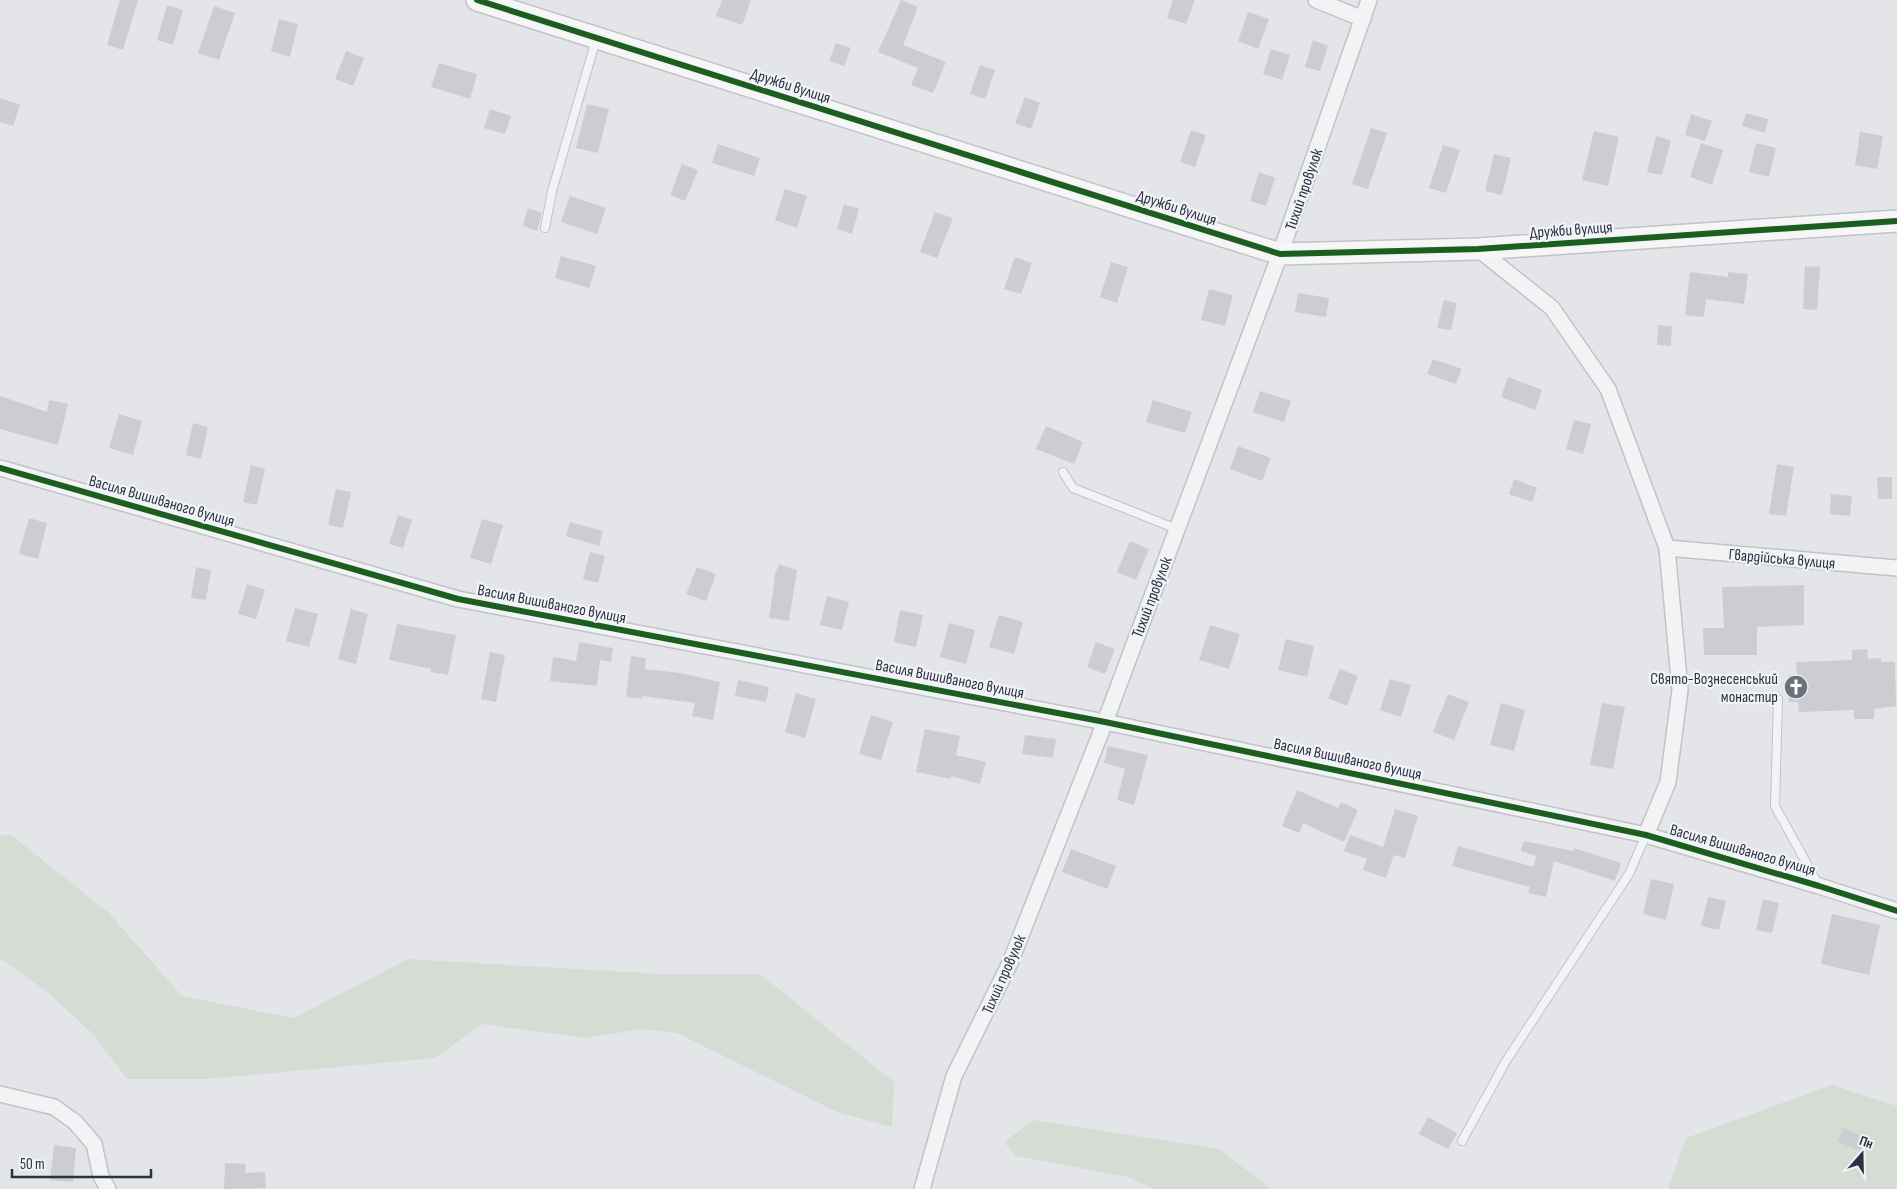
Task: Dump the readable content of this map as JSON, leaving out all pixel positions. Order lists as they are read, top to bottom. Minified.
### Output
{"streets":{"street":["Дружби вулиця","Тихий провулок","Василя Вишиваного вулиця","Гвардійська вулиця"]},"crossings":[["Дружби вулиця","Тихий провулок"],["Тихий провулок","Василя Вишиваного вулиця"]],"places":{"church":["Cвято-Вознесенський монастир"]},"scale_bar":"50 m","north":"top"}
